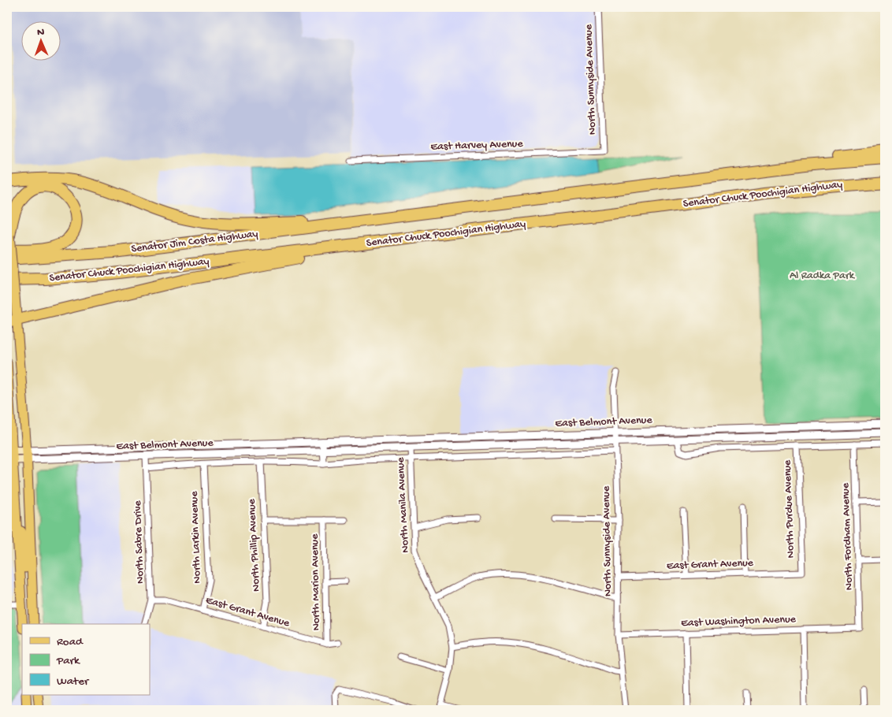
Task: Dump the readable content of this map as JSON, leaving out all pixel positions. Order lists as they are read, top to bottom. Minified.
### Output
{"streets":{"highway":["Senator Chuck Poochigian Highway","Senator Jim Costa Highway"],"main road":["East Belmont Avenue"],"street":["North Sunnyside Avenue","East Harvey Avenue","North Manila Avenue","North Purdue Avenue","North Fordham Avenue","North Larkin Avenue","North Sabre Drive","North Phillip Avenue","East Grant Avenue","North Marion Avenue","East Washington Avenue"]},"crossings":[["North Sunnyside Avenue","East Harvey Avenue"],["North Sunnyside Avenue","East Belmont Avenue"],["North Sunnyside Avenue","East Grant Avenue"],["North Sunnyside Avenue","East Washington Avenue"],["East Belmont Avenue","North Manila Avenue"],["East Belmont Avenue","North Sabre Drive"],["North Purdue Avenue","East Grant Avenue"],["North Fordham Avenue","East Washington Avenue"],["North Larkin Avenue","East Grant Avenue"],["North Sabre Drive","East Grant Avenue"],["North Phillip Avenue","East Grant Avenue"],["East Grant Avenue","North Marion Avenue"]],"parks":["Al Radka Park"],"legend":["Road","Park","Water"],"north":"top"}
